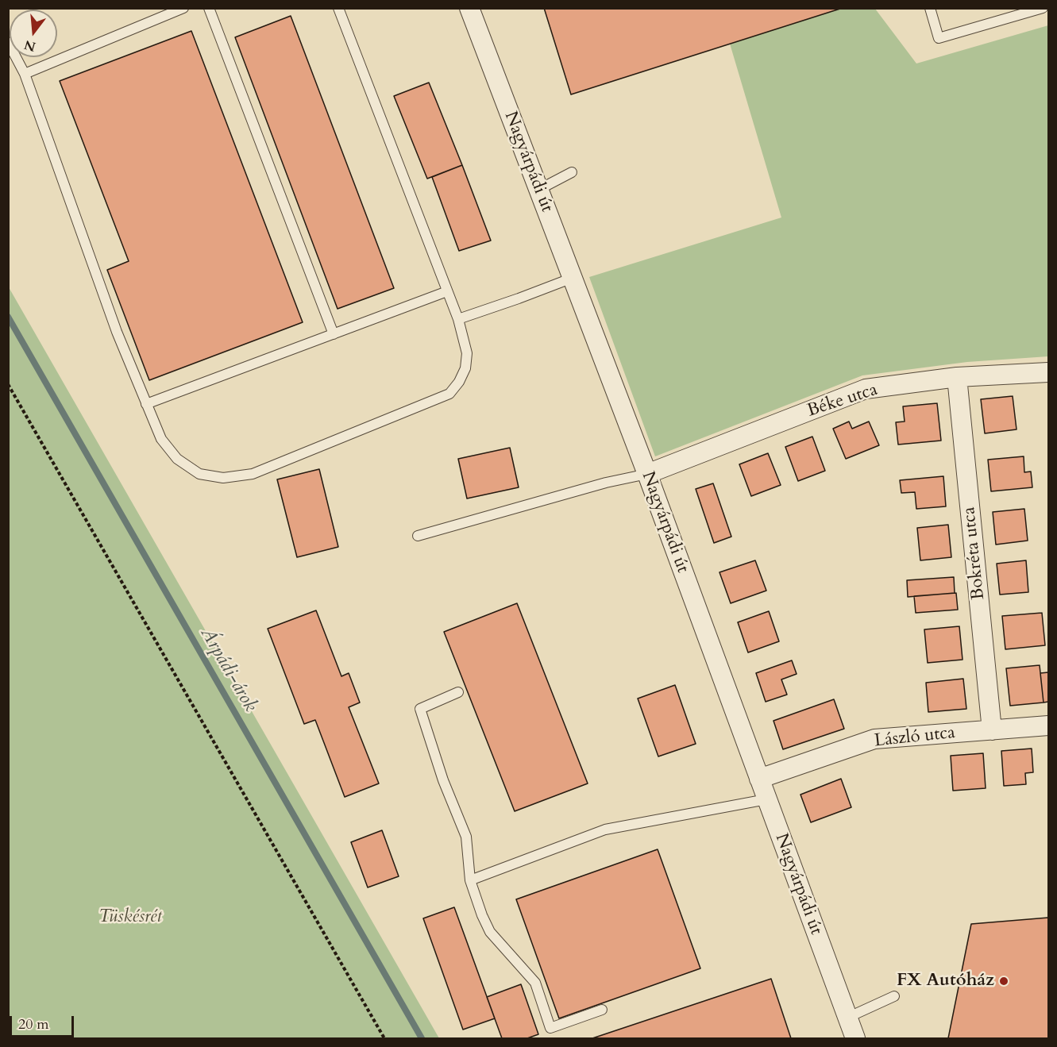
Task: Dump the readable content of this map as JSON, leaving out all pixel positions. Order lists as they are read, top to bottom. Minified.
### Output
{"streets":{"street":["Nagyárpádi út","Béke utca","Bokréta utca","László utca"]},"crossings":[["Nagyárpádi út","Béke utca"],["Nagyárpádi út","László utca"],["Béke utca","Bokréta utca"],["Bokréta utca","László utca"]],"water":["Árpádi-árok"],"parks":["Tüskésrét"],"places":["FX Autóház"],"scale_bar":"20 m","north":"bottom"}
